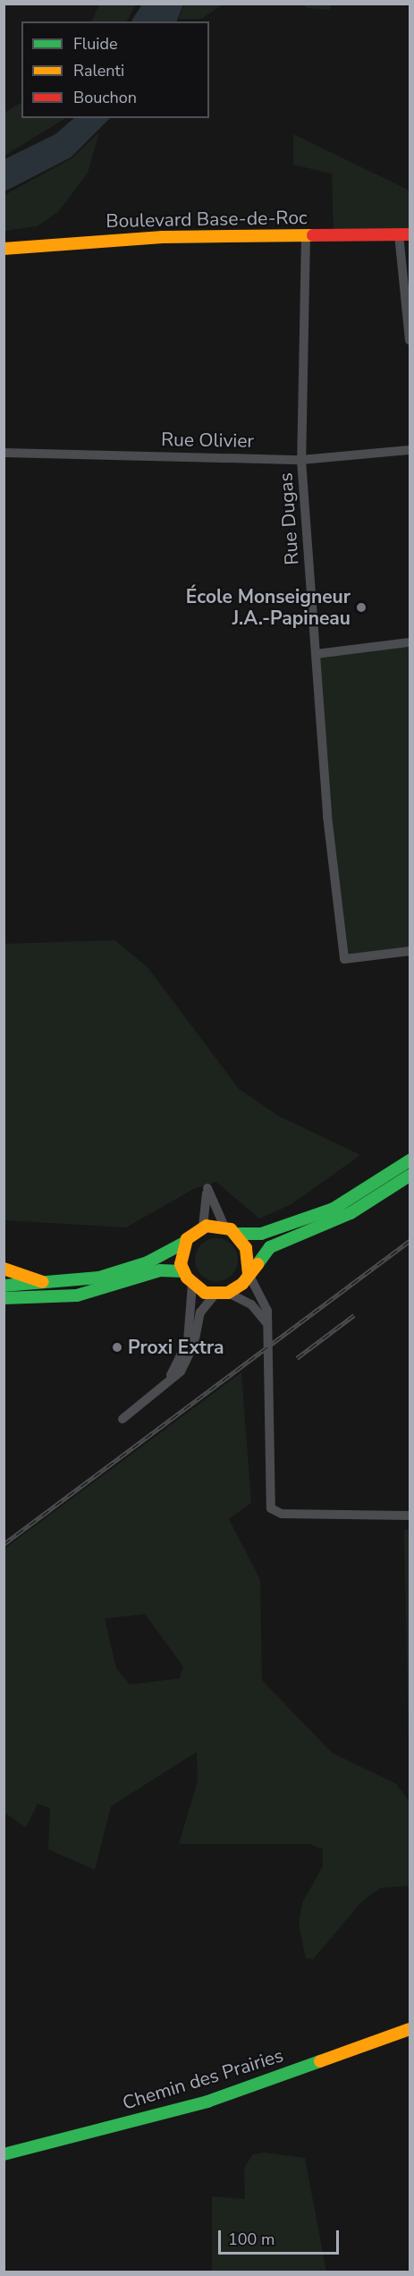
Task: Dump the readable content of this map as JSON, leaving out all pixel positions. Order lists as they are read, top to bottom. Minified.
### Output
{"streets":{"main road":["Boulevard Base-de-Roc","Chemin des Prairies"],"street":["Rue Olivier","Rue Dugas"]},"crossings":[["Boulevard Base-de-Roc","Rue Dugas"],["Rue Olivier","Rue Dugas"]],"places":["École Monseigneur J.A.-Papineau","Proxi Extra"],"legend":["Fluide","Ralenti","Bouchon"],"scale_bar":"100 m"}
